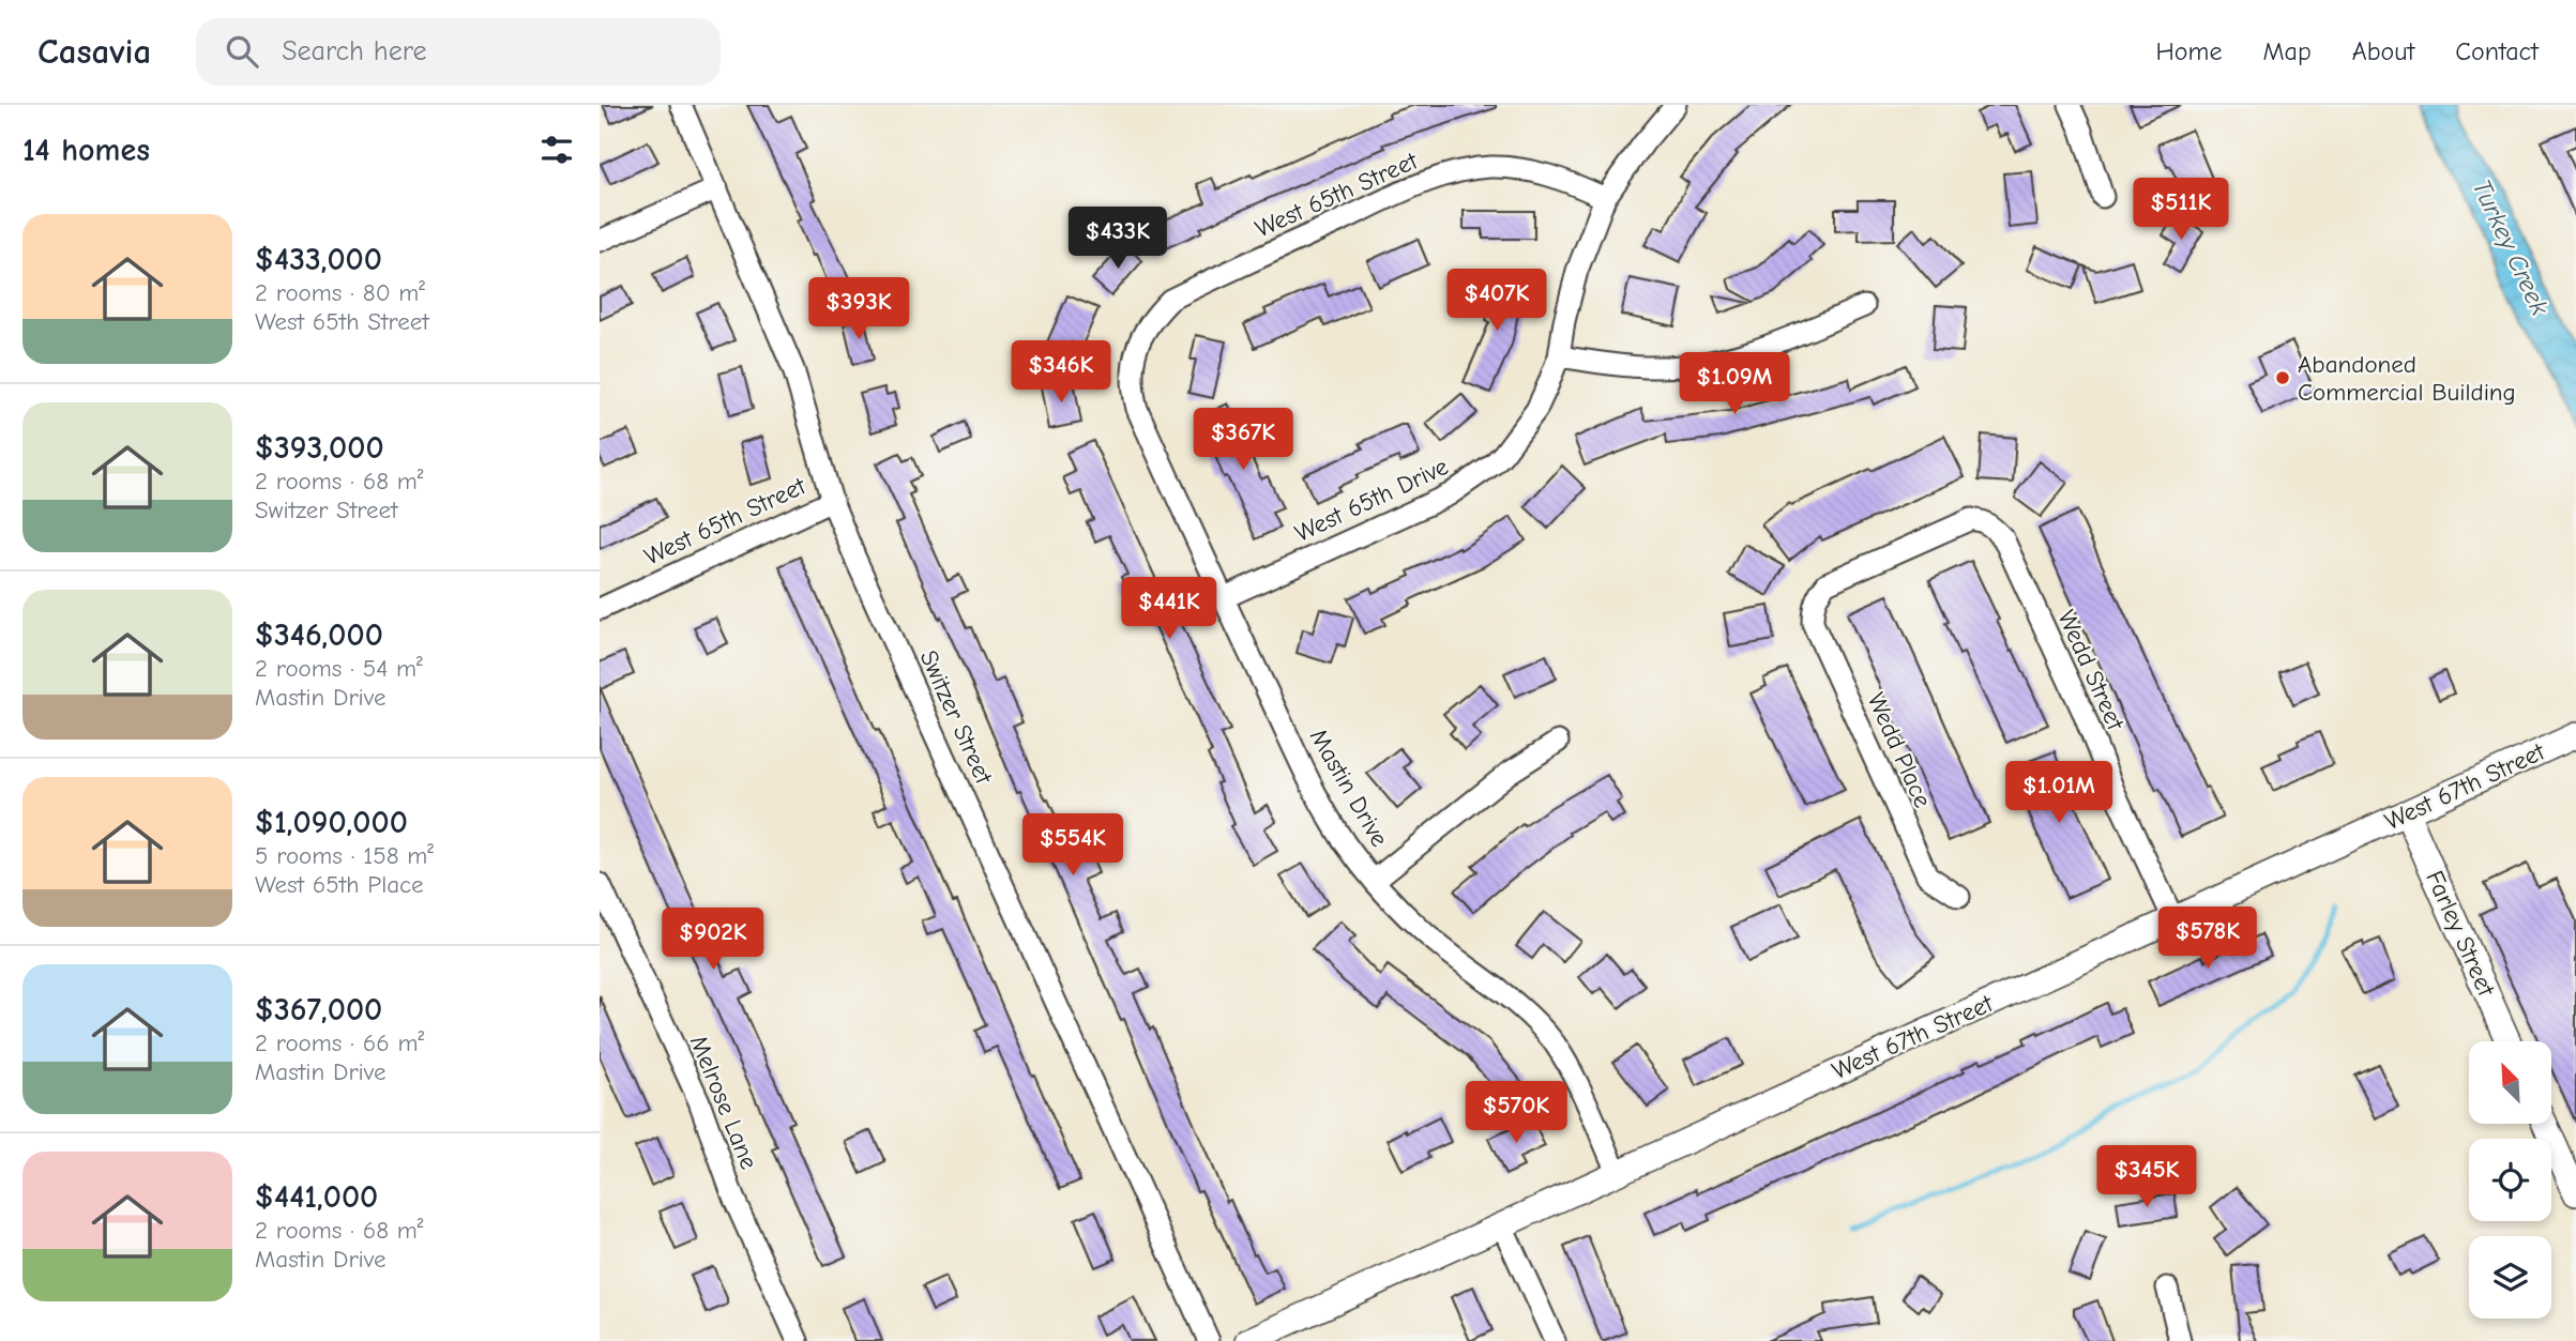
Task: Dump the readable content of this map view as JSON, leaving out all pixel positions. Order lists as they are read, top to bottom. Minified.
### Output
{"streets":{"street":["West 65th Street","West 65th Drive","Wedd Street","Switzer Street","Wedd Place","West 67th Street","Mastin Drive","Farley Street","Melrose Lane"]},"crossings":[["West 65th Street","West 65th Drive"],["West 65th Street","Switzer Street"],["West 65th Street","Mastin Drive"],["West 65th Drive","Mastin Drive"],["Wedd Street","Wedd Place"],["Wedd Street","West 67th Street"],["West 67th Street","Mastin Drive"],["West 67th Street","Farley Street"]],"water":["Turkey Creek"],"places":["Abandoned Commercial Building"],"north":"top left","page":{"header":"Casavia","search":"Search here","nav":["Home","Map","About","Contact"],"heading":"14 homes","price":["$511K","$433K","$407K","$393K","$346K","$1.09M","$367K","$441K","$1.01M","$554K","$578K","$902K","$570K","$345K"],"list":[{"name":"$433,000","note":"2 rooms · 80 m² · West 65th Street"},{"name":"$393,000","note":"2 rooms · 68 m² · Switzer Street"},{"name":"$346,000","note":"2 rooms · 54 m² · Mastin Drive"},{"name":"$1,090,000","note":"5 rooms · 158 m² · West 65th Place"},{"name":"$367,000","note":"2 rooms · 66 m² · Mastin Drive"},{"name":"$441,000","note":"2 rooms · 68 m² · Mastin Drive"}]}}
